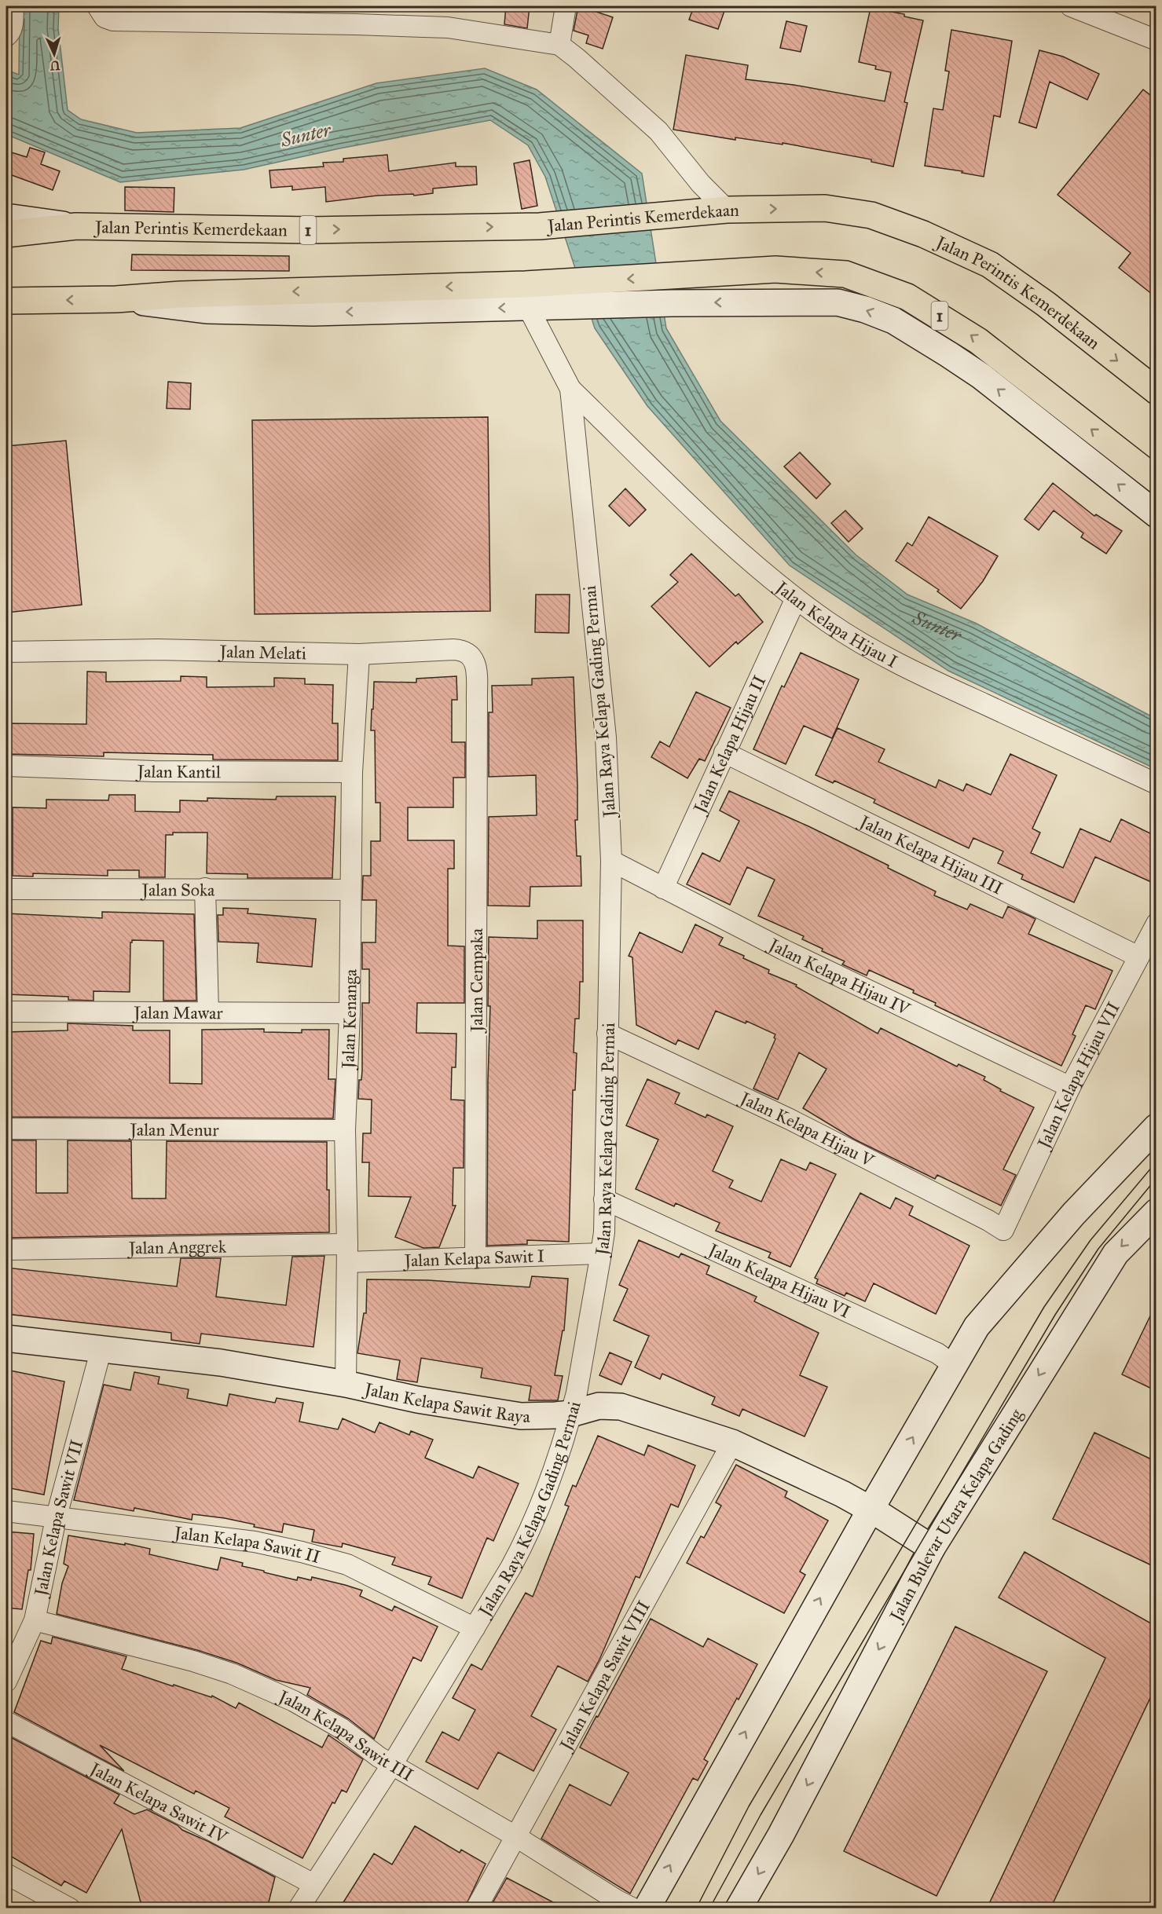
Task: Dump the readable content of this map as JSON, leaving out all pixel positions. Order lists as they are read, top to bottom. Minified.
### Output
{"streets":{"highway":["Jalan Perintis Kemerdekaan","1"],"main road":["Jalan Kelapa Sawit Raya","Jalan Bulevar Utara Kelapa Gading"],"street":["Jalan Kelapa Hijau I","Jalan Melati","Jalan Raya Kelapa Gading Permai","Jalan Kelapa Hijau II","Jalan Kantil","Jalan Kelapa Hijau III","Jalan Soka","Jalan Kelapa Hijau IV","Jalan Cempaka","Jalan Mawar","Jalan Kenanga","Jalan Kelapa Hijau VII","Jalan Menur","Jalan Kelapa Hijau V","Jalan Anggrek","Jalan Kelapa Sawit I","Jalan Kelapa Hijau VI","Jalan Kelapa Sawit VII","Jalan Kelapa Sawit II","Jalan Kelapa Sawit VIII","Jalan Kelapa Sawit III","Jalan Kelapa Sawit IV"]},"crossings":[["Jalan Kelapa Hijau I","Jalan Raya Kelapa Gading Permai"],["Jalan Kelapa Hijau I","Jalan Kelapa Hijau II"],["Jalan Melati","Jalan Cempaka"],["Jalan Melati","Jalan Kenanga"],["Jalan Raya Kelapa Gading Permai","Jalan Kelapa Hijau IV"],["Jalan Raya Kelapa Gading Permai","Jalan Kelapa Hijau V"],["Jalan Raya Kelapa Gading Permai","Jalan Kelapa Sawit I"],["Jalan Raya Kelapa Gading Permai","Jalan Kelapa Hijau VI"],["Jalan Raya Kelapa Gading Permai","Jalan Kelapa Sawit Raya"],["Jalan Raya Kelapa Gading Permai","Jalan Kelapa Sawit II"],["Jalan Raya Kelapa Gading Permai","Jalan Kelapa Sawit III"],["Jalan Raya Kelapa Gading Permai","Jalan Kelapa Sawit IV"],["Jalan Kelapa Hijau II","Jalan Kelapa Hijau III"],["Jalan Kelapa Hijau II","Jalan Kelapa Hijau IV"],["Jalan Kantil","Jalan Kenanga"],["Jalan Kelapa Hijau III","Jalan Kelapa Hijau VII"],["Jalan Soka","Jalan Kenanga"],["Jalan Kelapa Hijau IV","Jalan Kelapa Hijau VII"],["Jalan Cempaka","Jalan Kelapa Sawit I"],["Jalan Mawar","Jalan Kenanga"],["Jalan Kenanga","Jalan Menur"],["Jalan Kenanga","Jalan Anggrek"],["Jalan Kenanga","Jalan Kelapa Sawit I"],["Jalan Kenanga","Jalan Kelapa Sawit Raya"],["Jalan Kelapa Hijau VII","Jalan Kelapa Hijau V"],["Jalan Anggrek","Jalan Kelapa Sawit I"],["Jalan Kelapa Sawit Raya","Jalan Bulevar Utara Kelapa Gading"],["Jalan Kelapa Sawit Raya","Jalan Kelapa Sawit VII"],["Jalan Kelapa Sawit Raya","Jalan Kelapa Sawit VIII"],["Jalan Kelapa Sawit VII","Jalan Kelapa Sawit II"],["Jalan Kelapa Sawit VII","Jalan Kelapa Sawit III"],["Jalan Kelapa Sawit VIII","Jalan Kelapa Sawit III"]],"water":["Sunter"],"north":"bottom"}
